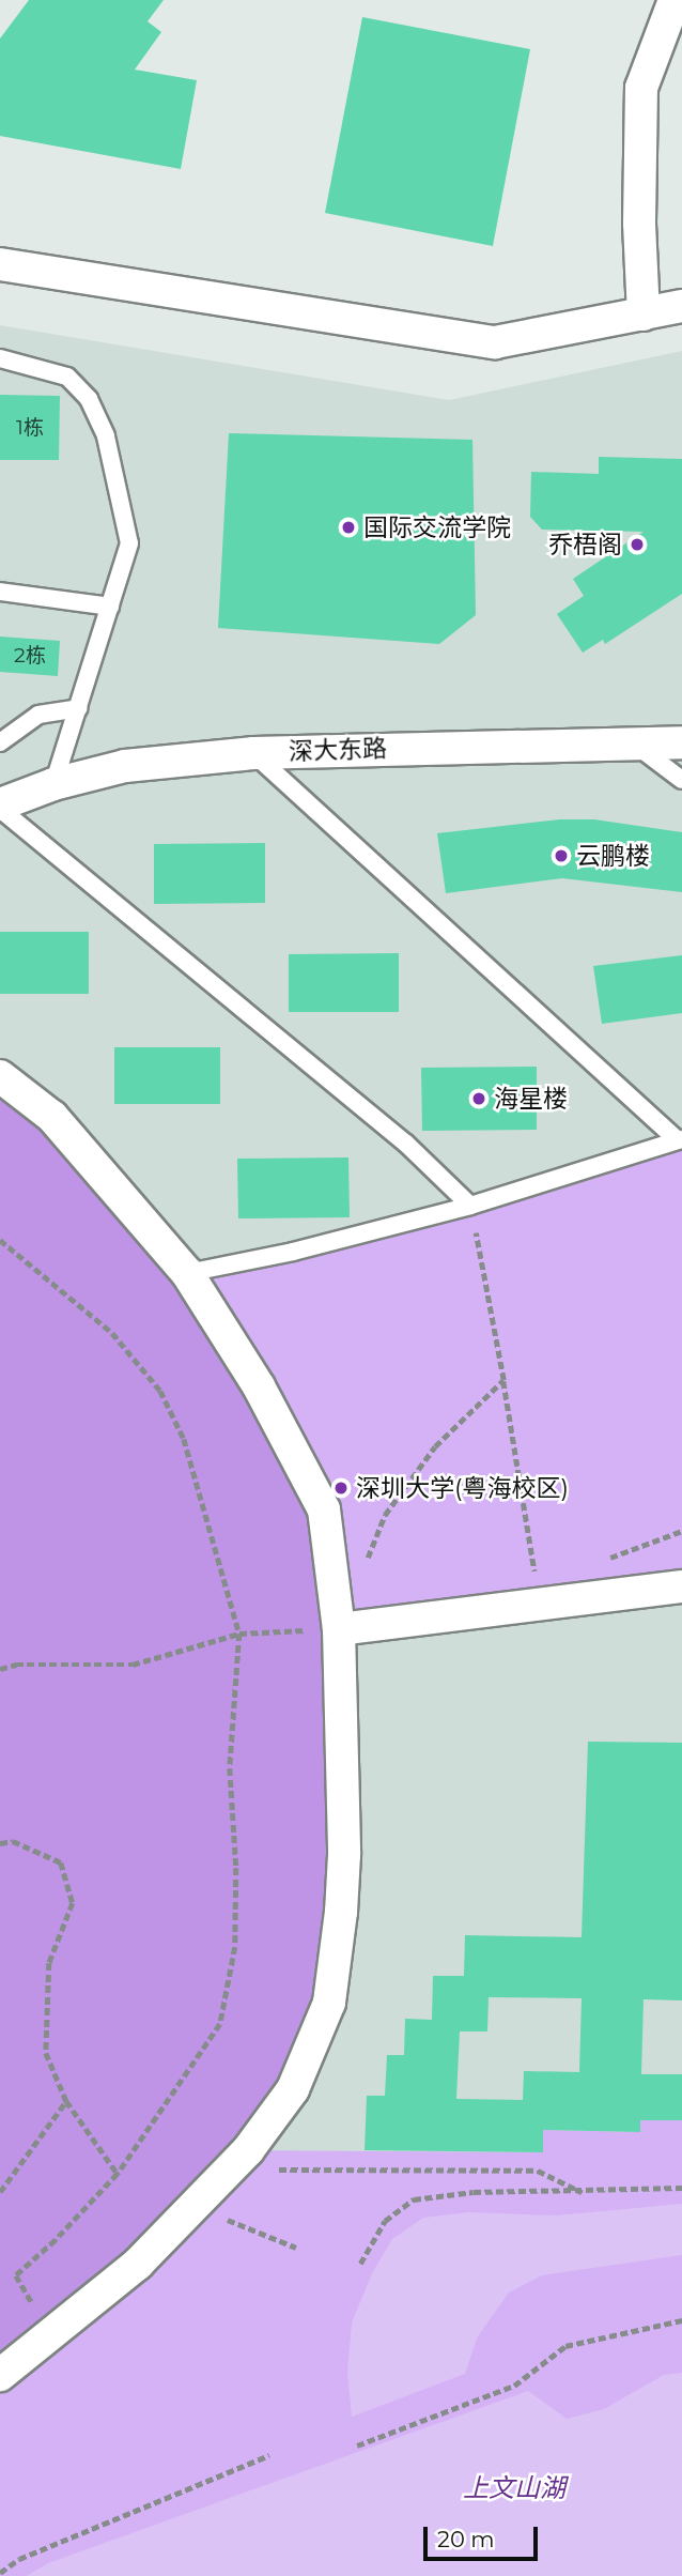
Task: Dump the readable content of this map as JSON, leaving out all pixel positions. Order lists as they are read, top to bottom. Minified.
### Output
{"streets":{"street":["深大东路"]},"water":["上文山湖"],"places":["国际交流学院","乔梧阁","云鹏楼","海星楼","深圳大学(粤海校区)"],"house_numbers":["1栋","2栋"],"scale_bar":"20 m"}
